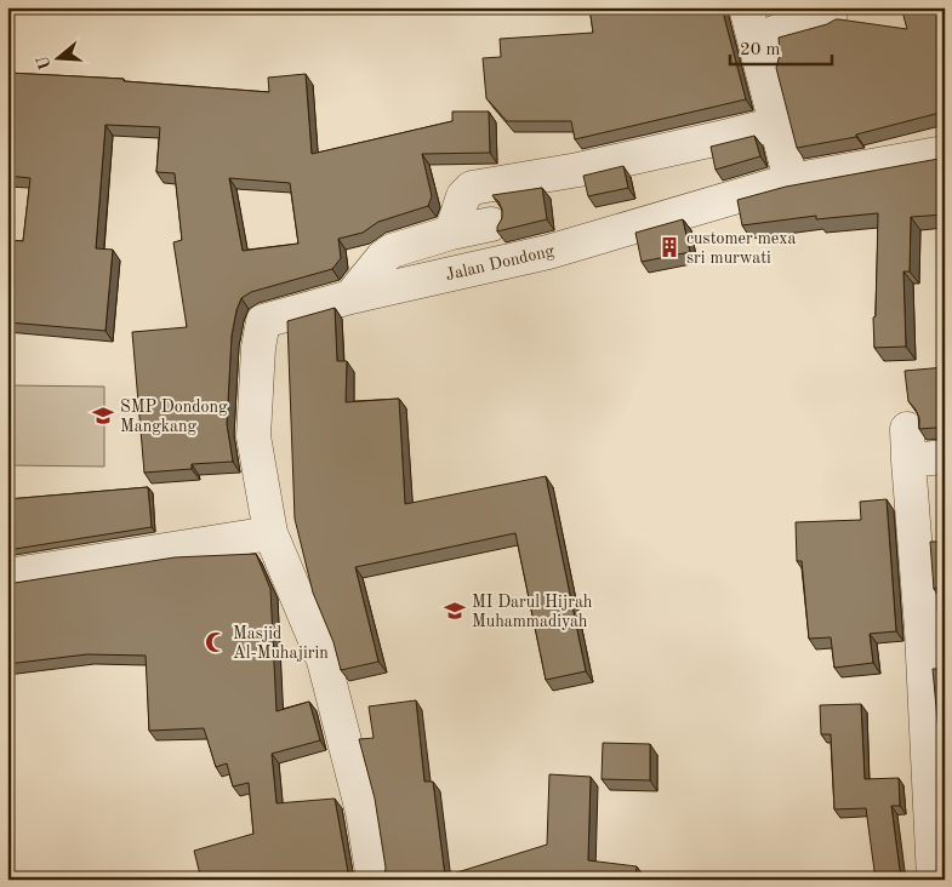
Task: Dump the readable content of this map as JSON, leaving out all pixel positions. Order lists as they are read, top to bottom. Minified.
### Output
{"streets":{"street":["Jalan Dondong"]},"places":{"building":["customer mexa sri murwati"],"school or university":["SMP Dondong Mangkang","MI Darul Hijrah Muhammadiyah"],"mosque":["Masjid Al-Muhajirin"]},"scale_bar":"20 m","north":"left"}
